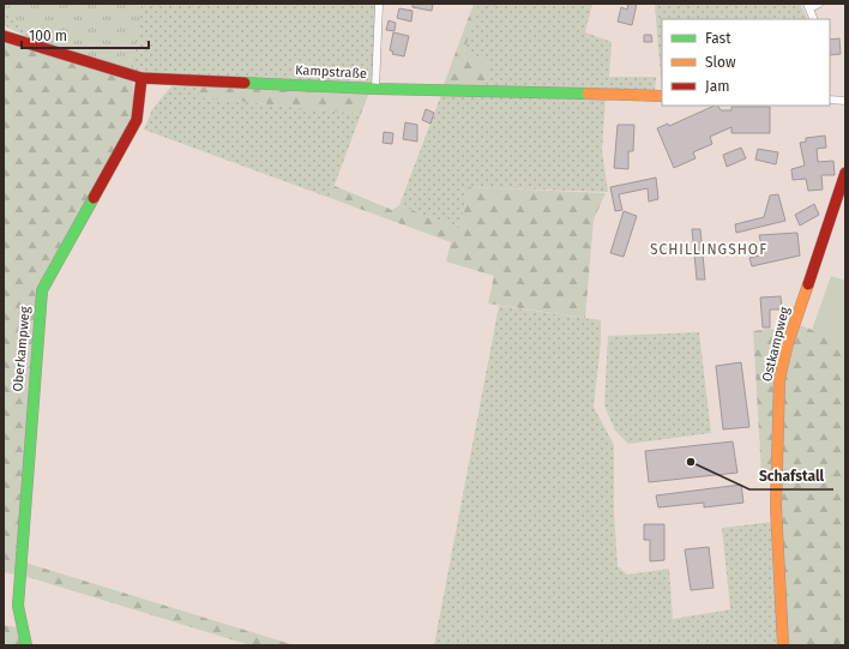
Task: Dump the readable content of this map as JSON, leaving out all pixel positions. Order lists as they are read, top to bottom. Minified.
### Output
{"streets":{"street":["Kampstraße","Ostkampweg","Oberkampweg"]},"crossings":[["Kampstraße","Oberkampweg"]],"districts":["SCHILLINGSHOF"],"places":["Schafstall"],"legend":["Fast","Slow","Jam"],"scale_bar":"100 m"}
